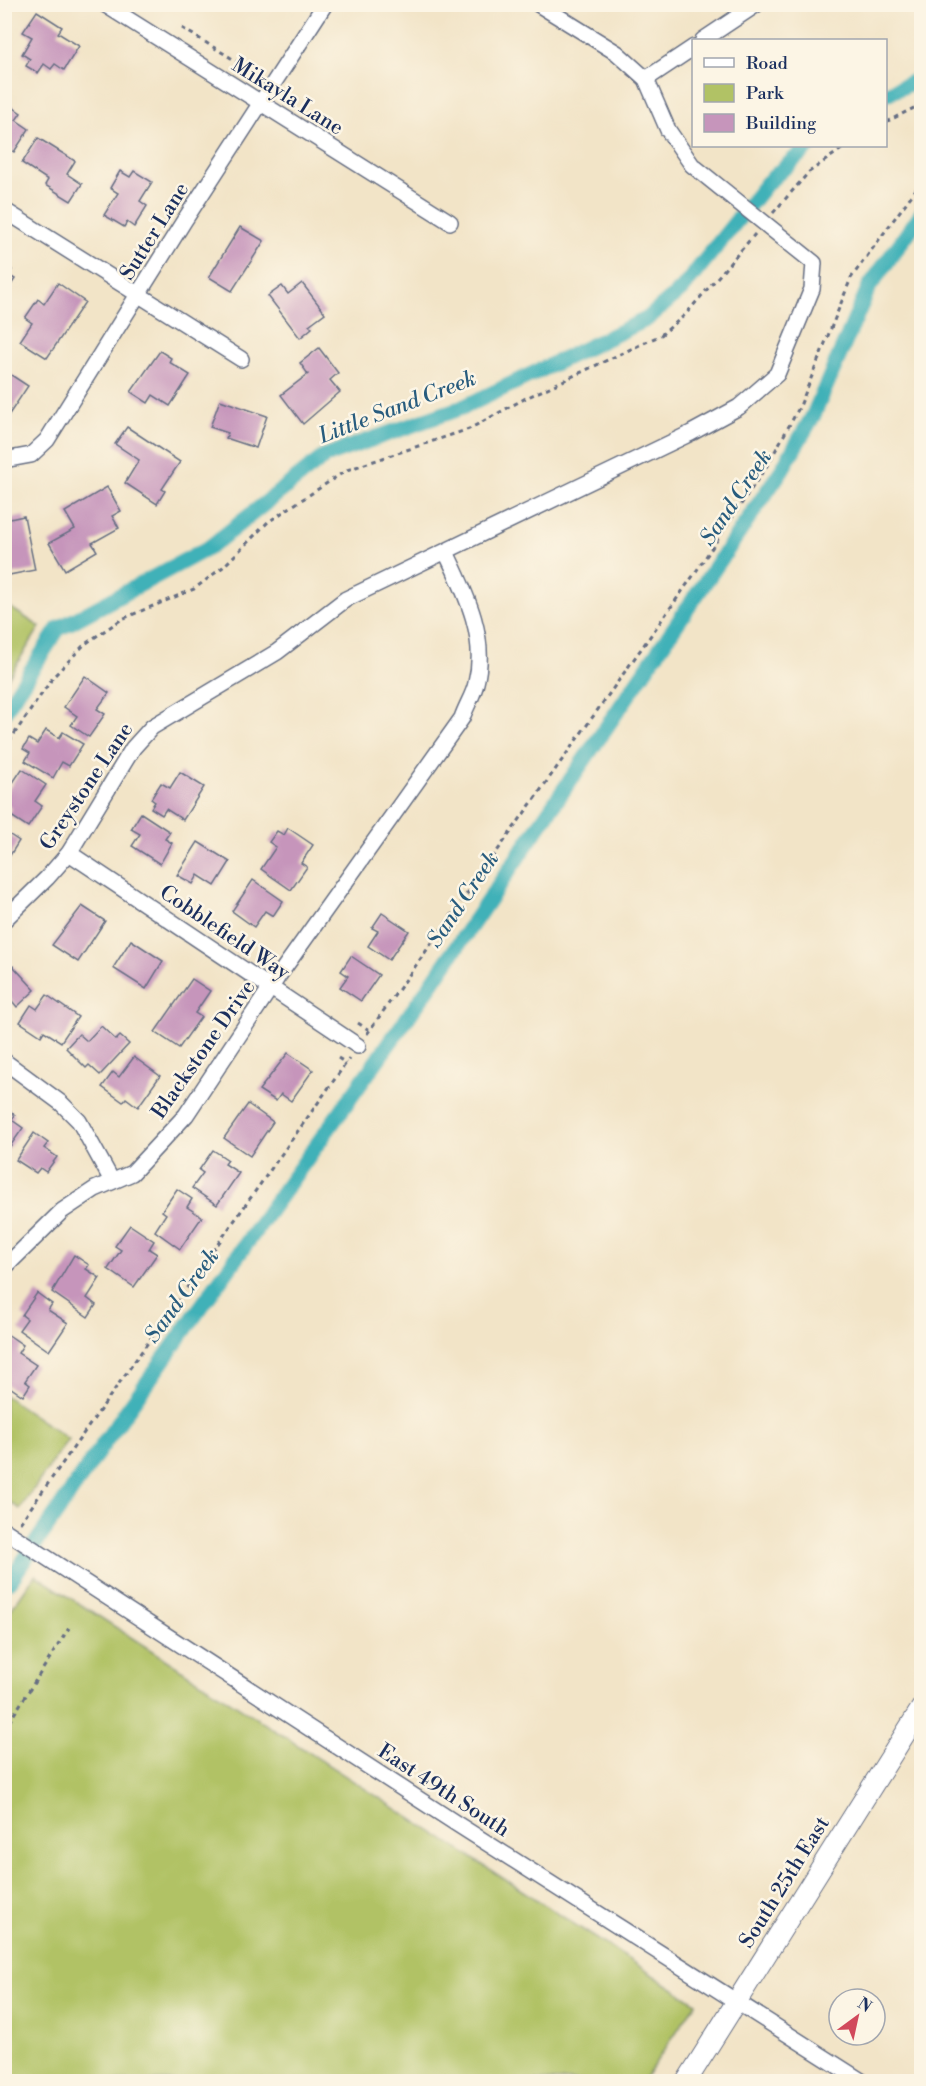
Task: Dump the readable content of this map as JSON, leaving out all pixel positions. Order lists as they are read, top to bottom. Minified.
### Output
{"streets":{"main road":["South 25th East"],"street":["Mikayla Lane","Sutter Lane","Greystone Lane","Cobblefield Way","Blackstone Drive","East 49th South"]},"crossings":[["Mikayla Lane","Sutter Lane"],["Greystone Lane","Cobblefield Way"],["Greystone Lane","Blackstone Drive"],["Cobblefield Way","Blackstone Drive"],["East 49th South","South 25th East"]],"water":["Little Sand Creek","Sand Creek"],"legend":["Road","Park","Building"],"north":"top right"}
